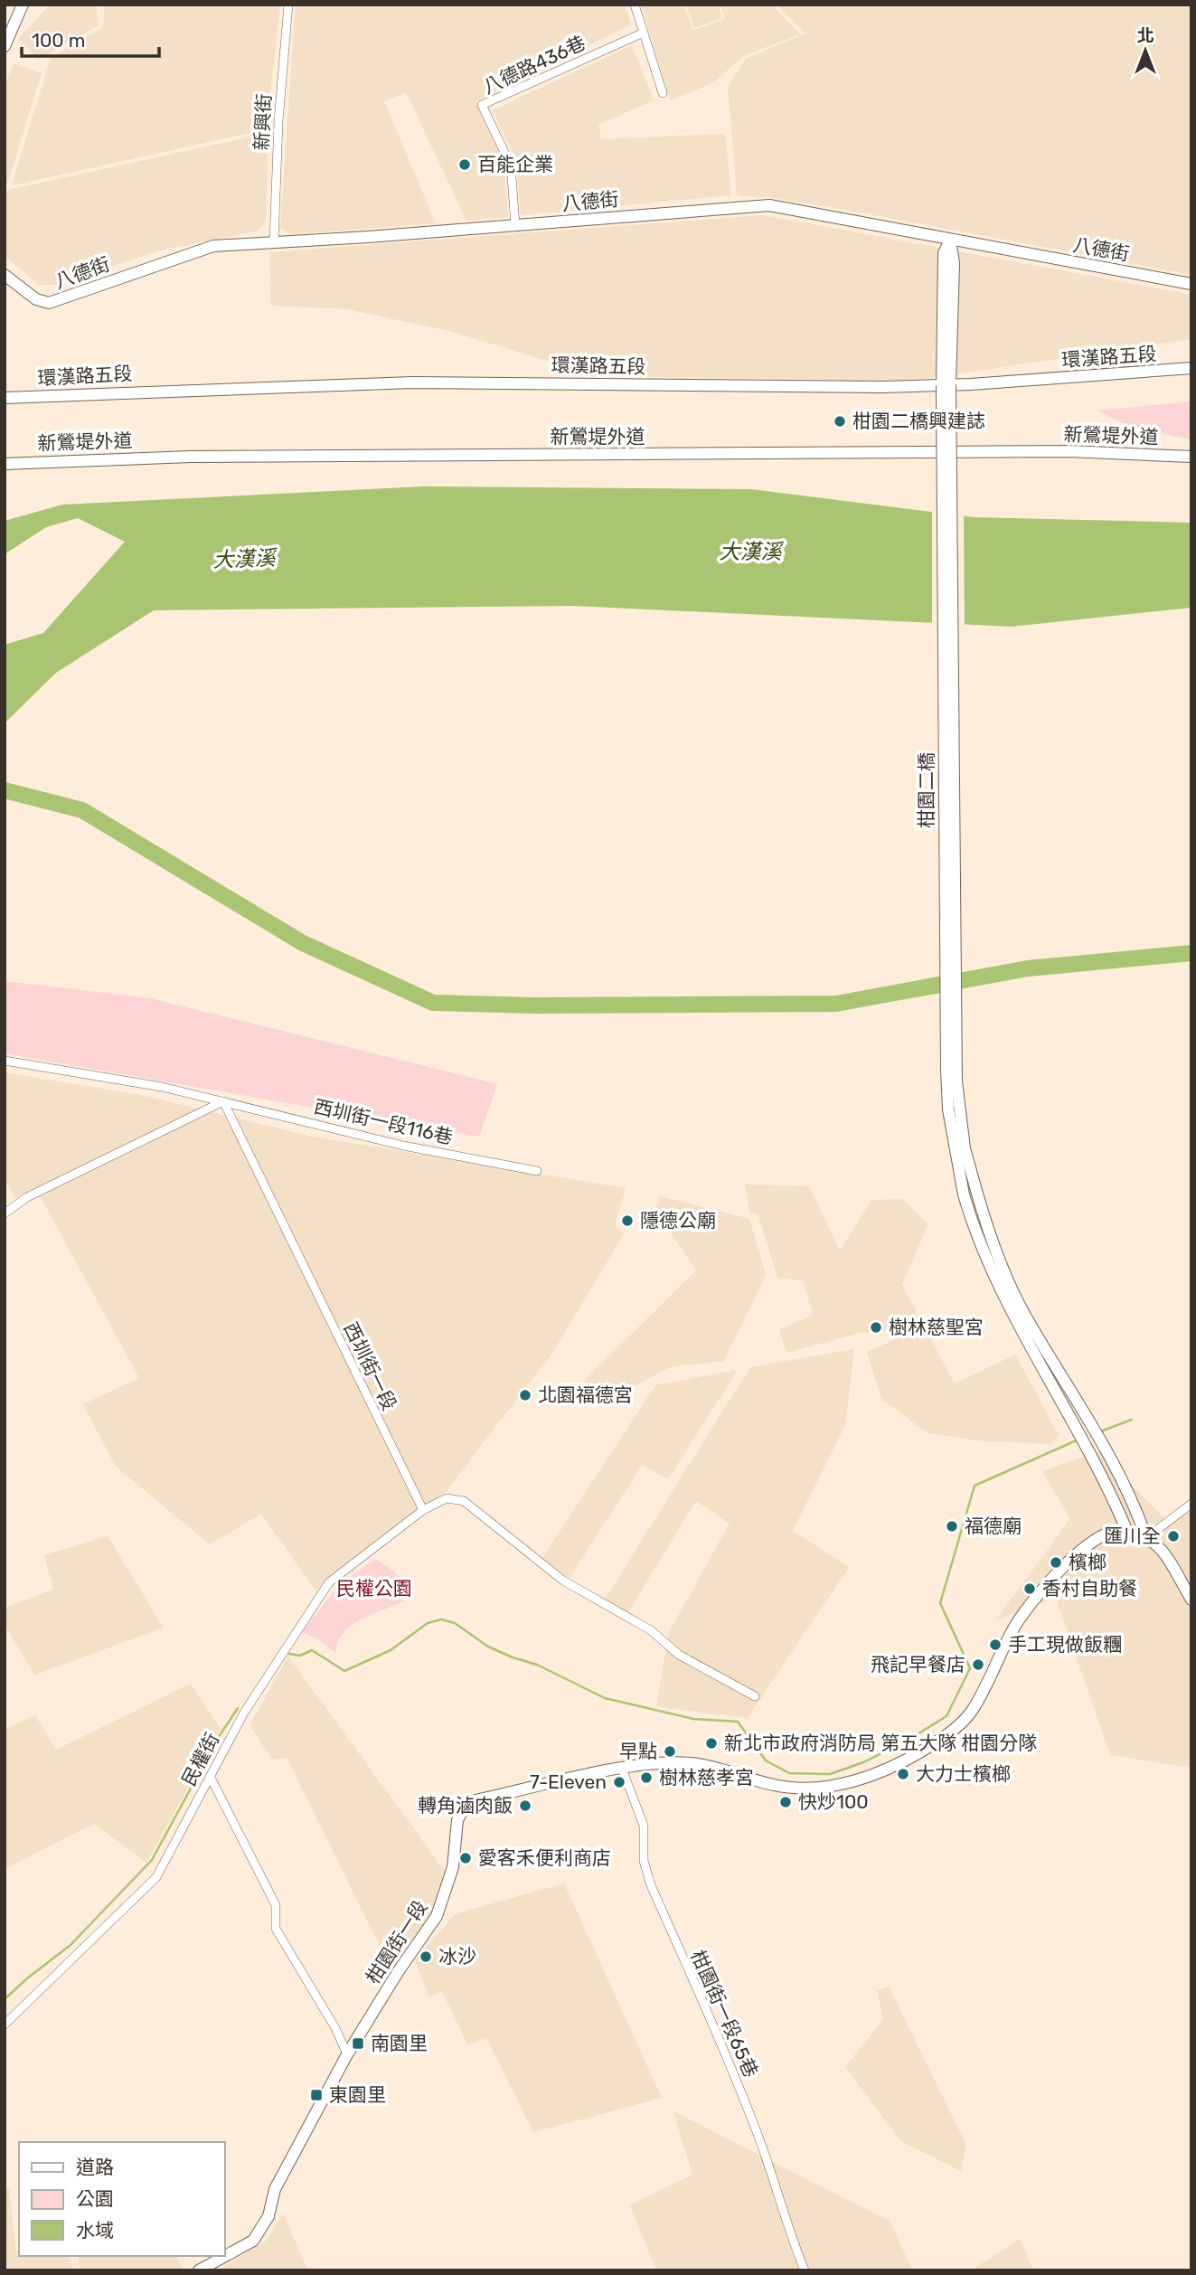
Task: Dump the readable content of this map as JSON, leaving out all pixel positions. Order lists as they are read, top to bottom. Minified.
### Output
{"streets":{"street":["八德路436巷","新興街","八德街","環漢路五段","新鶯堤外道","柑園二橋","西圳街一段116巷","西圳街一段","民權街","柑園街一段","柑園街一段65巷"]},"crossings":[["八德路436巷","八德街"],["新興街","八德街"],["環漢路五段","柑園二橋"],["柑園二橋","柑園街一段"],["西圳街一段116巷","西圳街一段"],["西圳街一段","民權街"],["柑園街一段","柑園街一段65巷"]],"water":["大漢溪"],"parks":["民權公園"],"places":{"other":["百能企業","柑園二橋興建誌","隱德公廟","樹林慈聖宮","北園福德宮","福德廟","匯川全","檳榔","香村自助餐","手工現做飯糰","飛記早餐店","新北市政府消防局 第五大隊 柑園分隊","早點","大力士檳榔","樹林慈孝宮","7-Eleven","快炒100","轉角滷肉飯","愛客禾便利商店","冰沙"],"transit":["南園里","東園里"]},"legend":["道路","公園","水域"],"scale_bar":"100 m","north":"top"}
